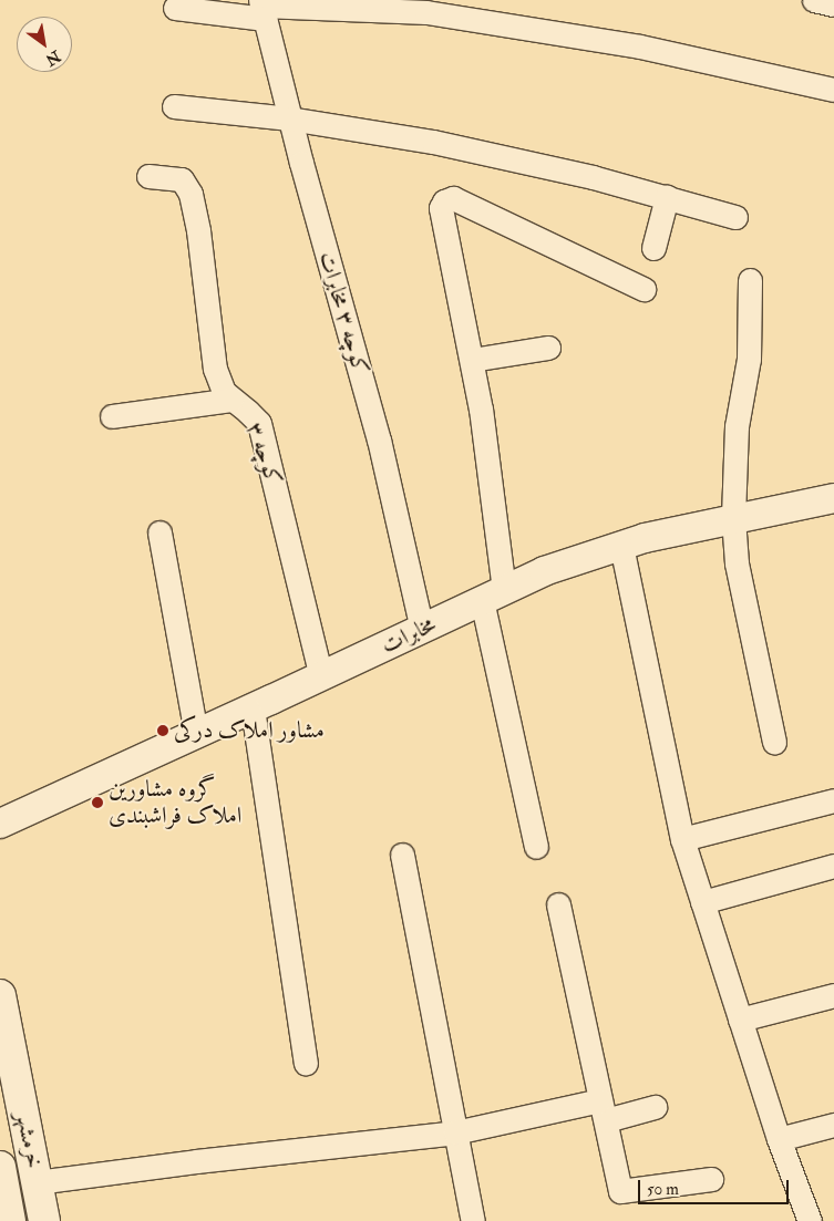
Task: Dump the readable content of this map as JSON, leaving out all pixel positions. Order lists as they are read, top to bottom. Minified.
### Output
{"streets":{"main road":["خرمشهر"],"street":["کوچه ۳ مخابرات","کوچه ۳","مخابرات"]},"crossings":[["کوچه ۳ مخابرات","مخابرات"],["کوچه ۳","مخابرات"]],"places":["مشاور املاک درکی","گروه مشاورین املاک فراشبندی"],"scale_bar":"50 m","north":"bottom right"}
